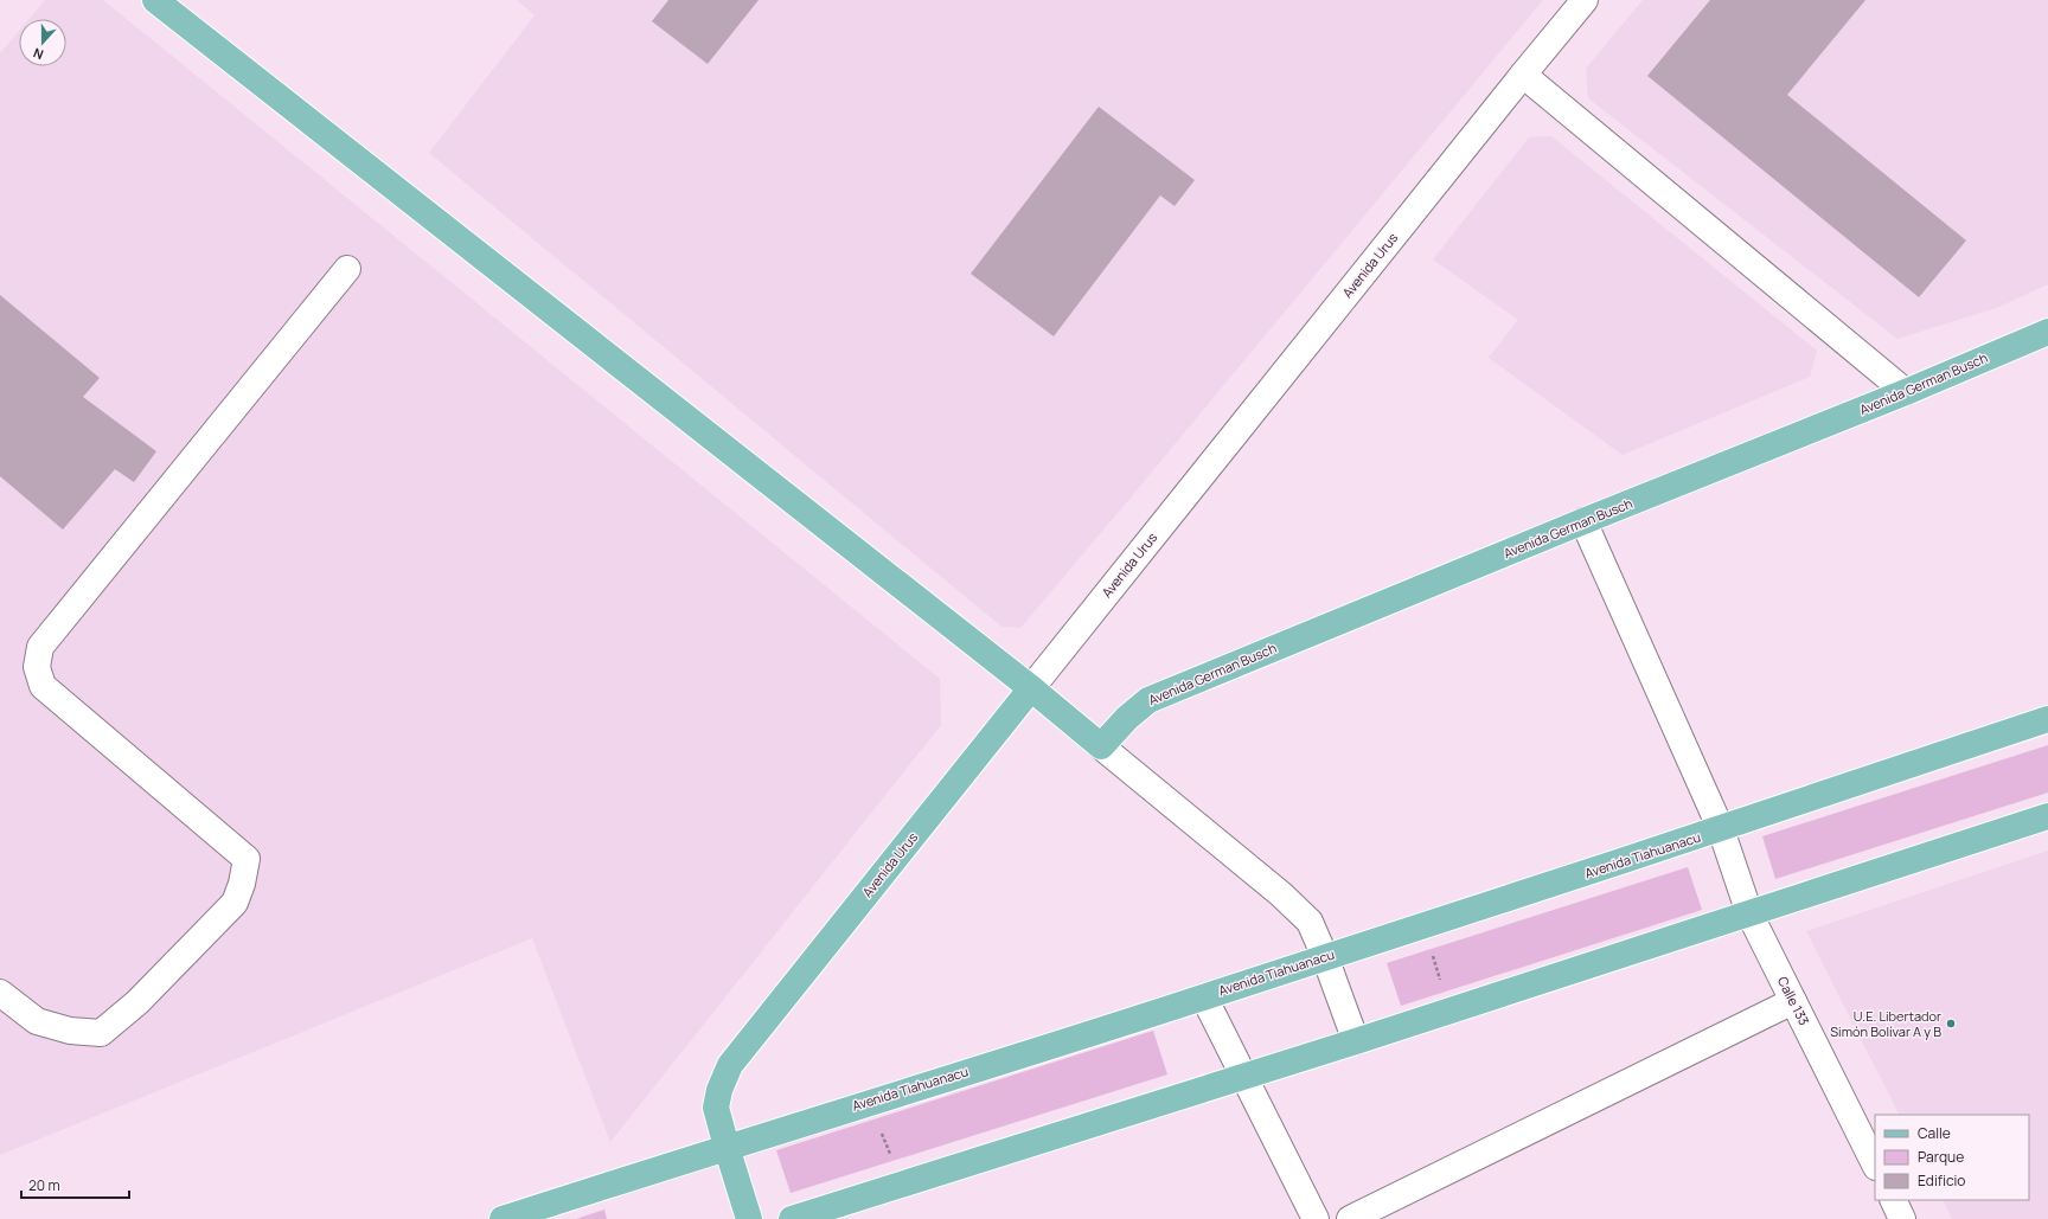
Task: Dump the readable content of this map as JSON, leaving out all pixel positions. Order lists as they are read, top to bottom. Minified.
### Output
{"streets":{"main road":["Avenida Urus","Avenida German Busch","Avenida Tiahuanacu"],"street":["Calle 133"]},"crossings":[["Avenida Urus","Avenida Tiahuanacu"],["Avenida German Busch","Calle 133"],["Avenida Tiahuanacu","Calle 133"]],"places":["U.E. Libertador Simón Bolívar A y B"],"legend":["Calle","Parque","Edificio"],"scale_bar":"20 m","north":"bottom"}
